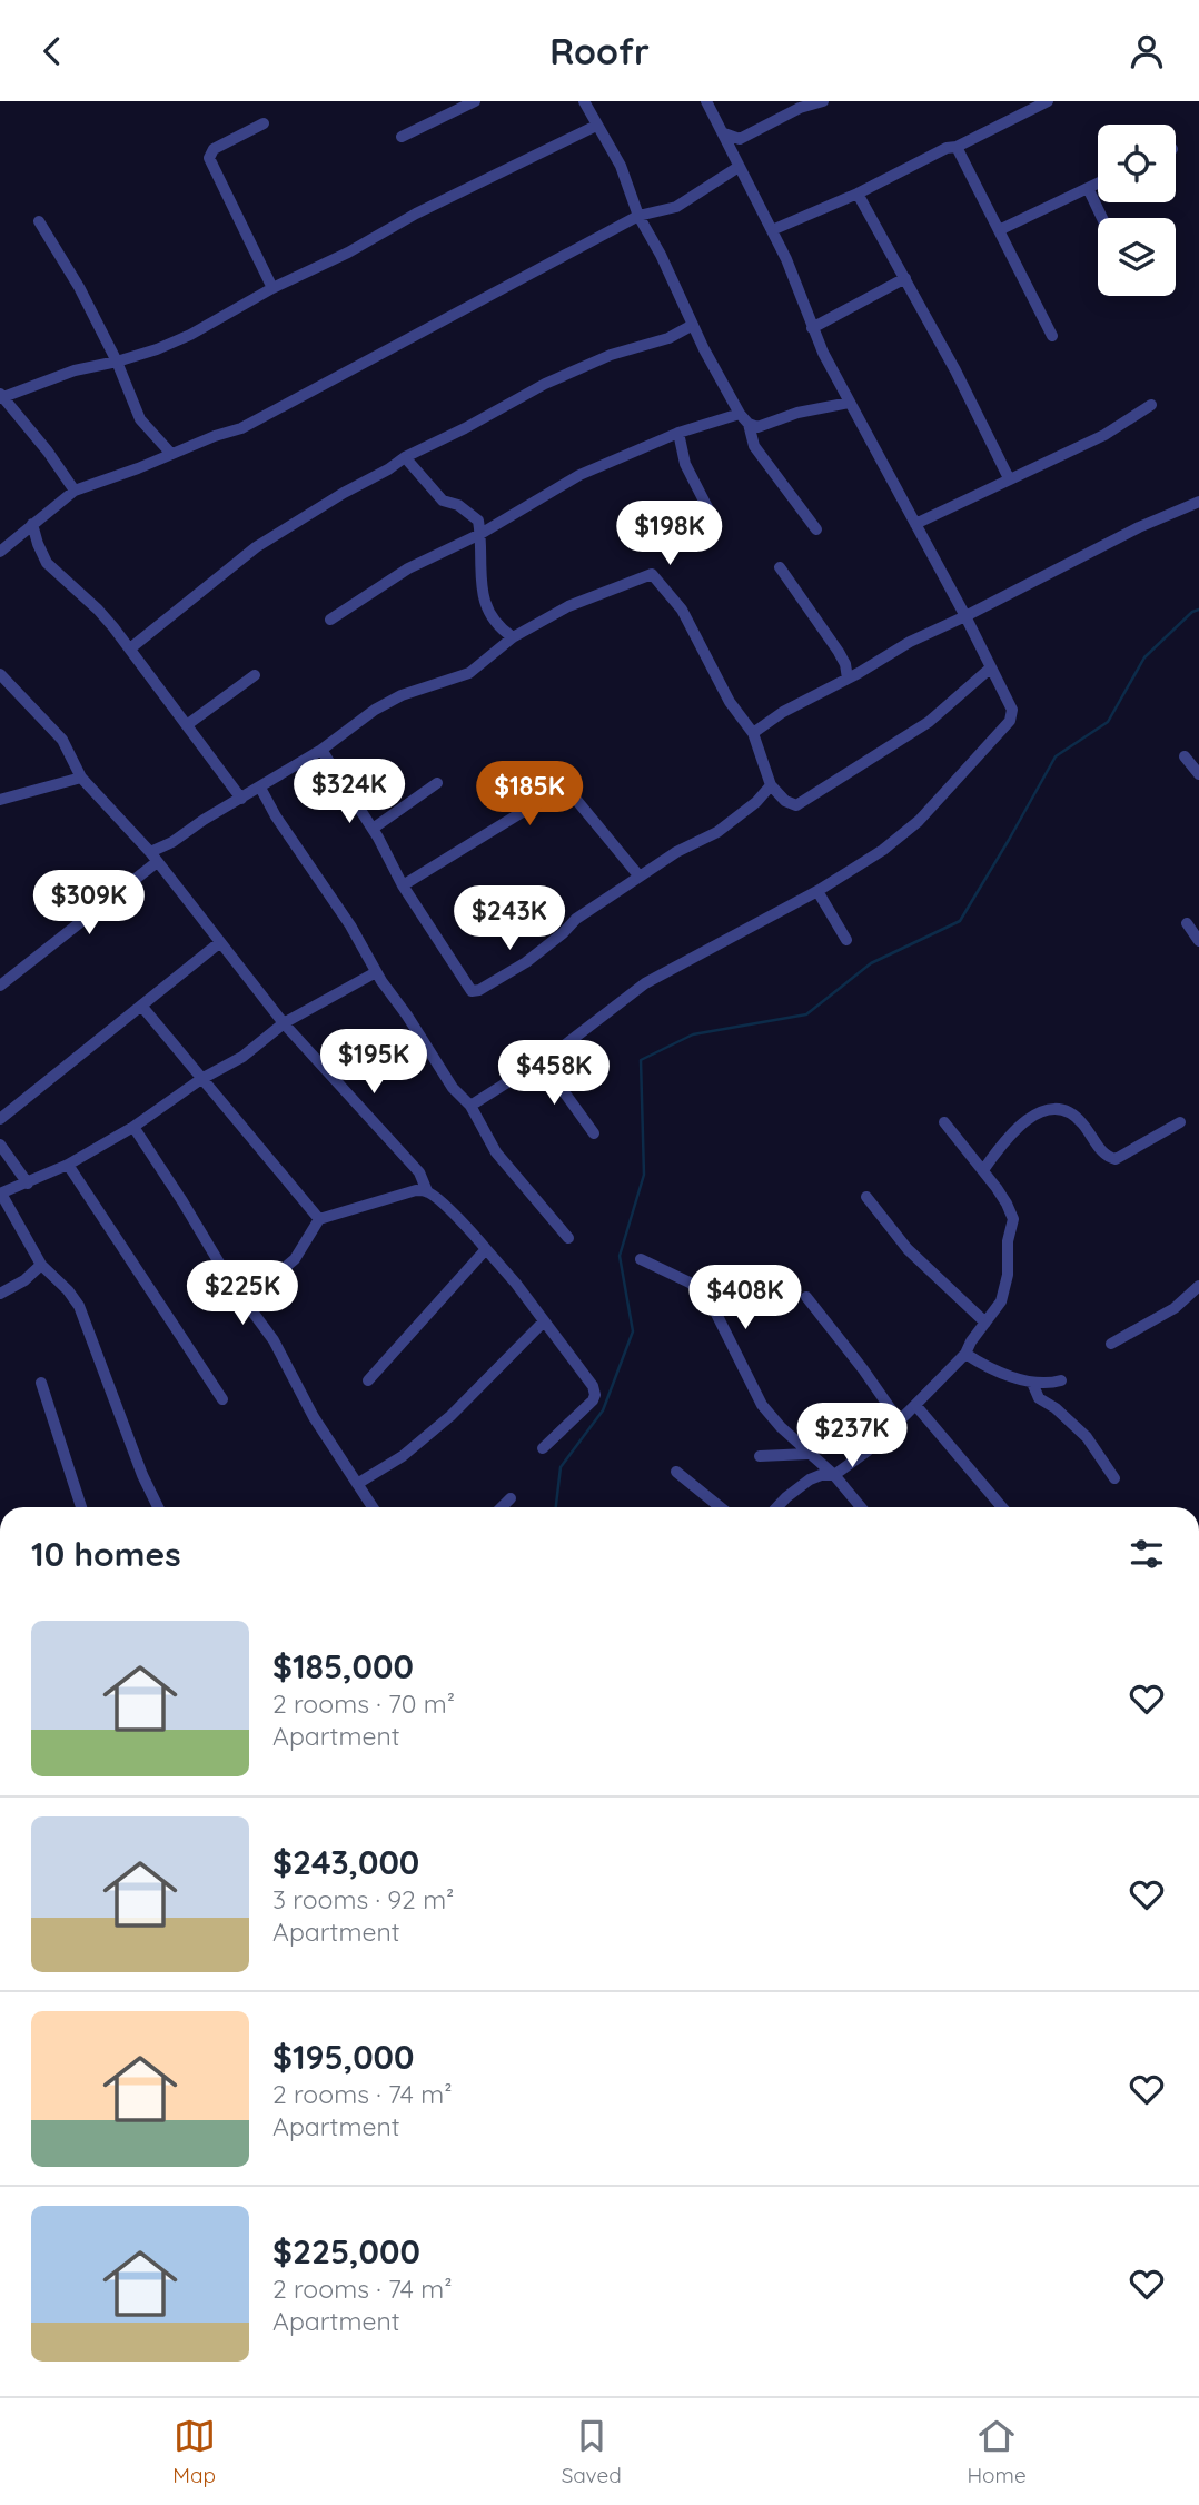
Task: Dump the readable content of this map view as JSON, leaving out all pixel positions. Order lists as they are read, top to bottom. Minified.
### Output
{"page":{"header":"Roofr","price":["$198K","$324K","$185K","$309K","$243K","$195K","$458K","$225K","$408K","$237K"],"heading":"10 homes","list":[{"name":"$185,000","note":"2 rooms · 70 m² · Apartment"},{"name":"$243,000","note":"3 rooms · 92 m² · Apartment"},{"name":"$195,000","note":"2 rooms · 74 m² · Apartment"},{"name":"$225,000","note":"2 rooms · 74 m² · Apartment"}],"tabs":["Map","Saved","Home"]}}
